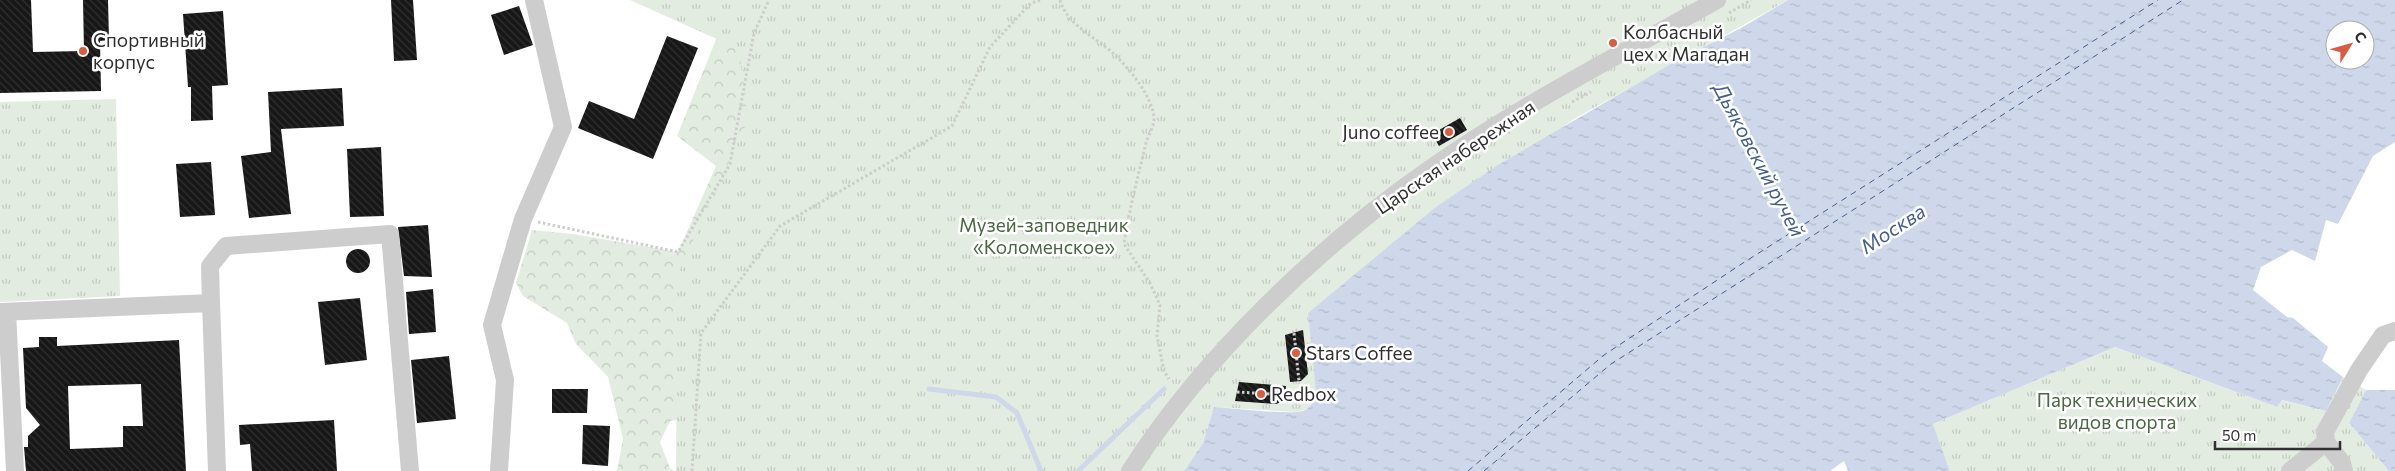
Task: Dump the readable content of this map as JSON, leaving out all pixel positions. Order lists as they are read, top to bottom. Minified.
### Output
{"streets":{"street":["Царская набережная"]},"water":["Дьяковский ручей","Москва"],"parks":["Музей-заповедник «Коломенское»","Парк технических видов спорта"],"places":["Колбасный цех x Магадан","Спортивный корпус","Juno coffee","Stars Coffee","Redbox"],"scale_bar":"50 m","north":"top right"}
